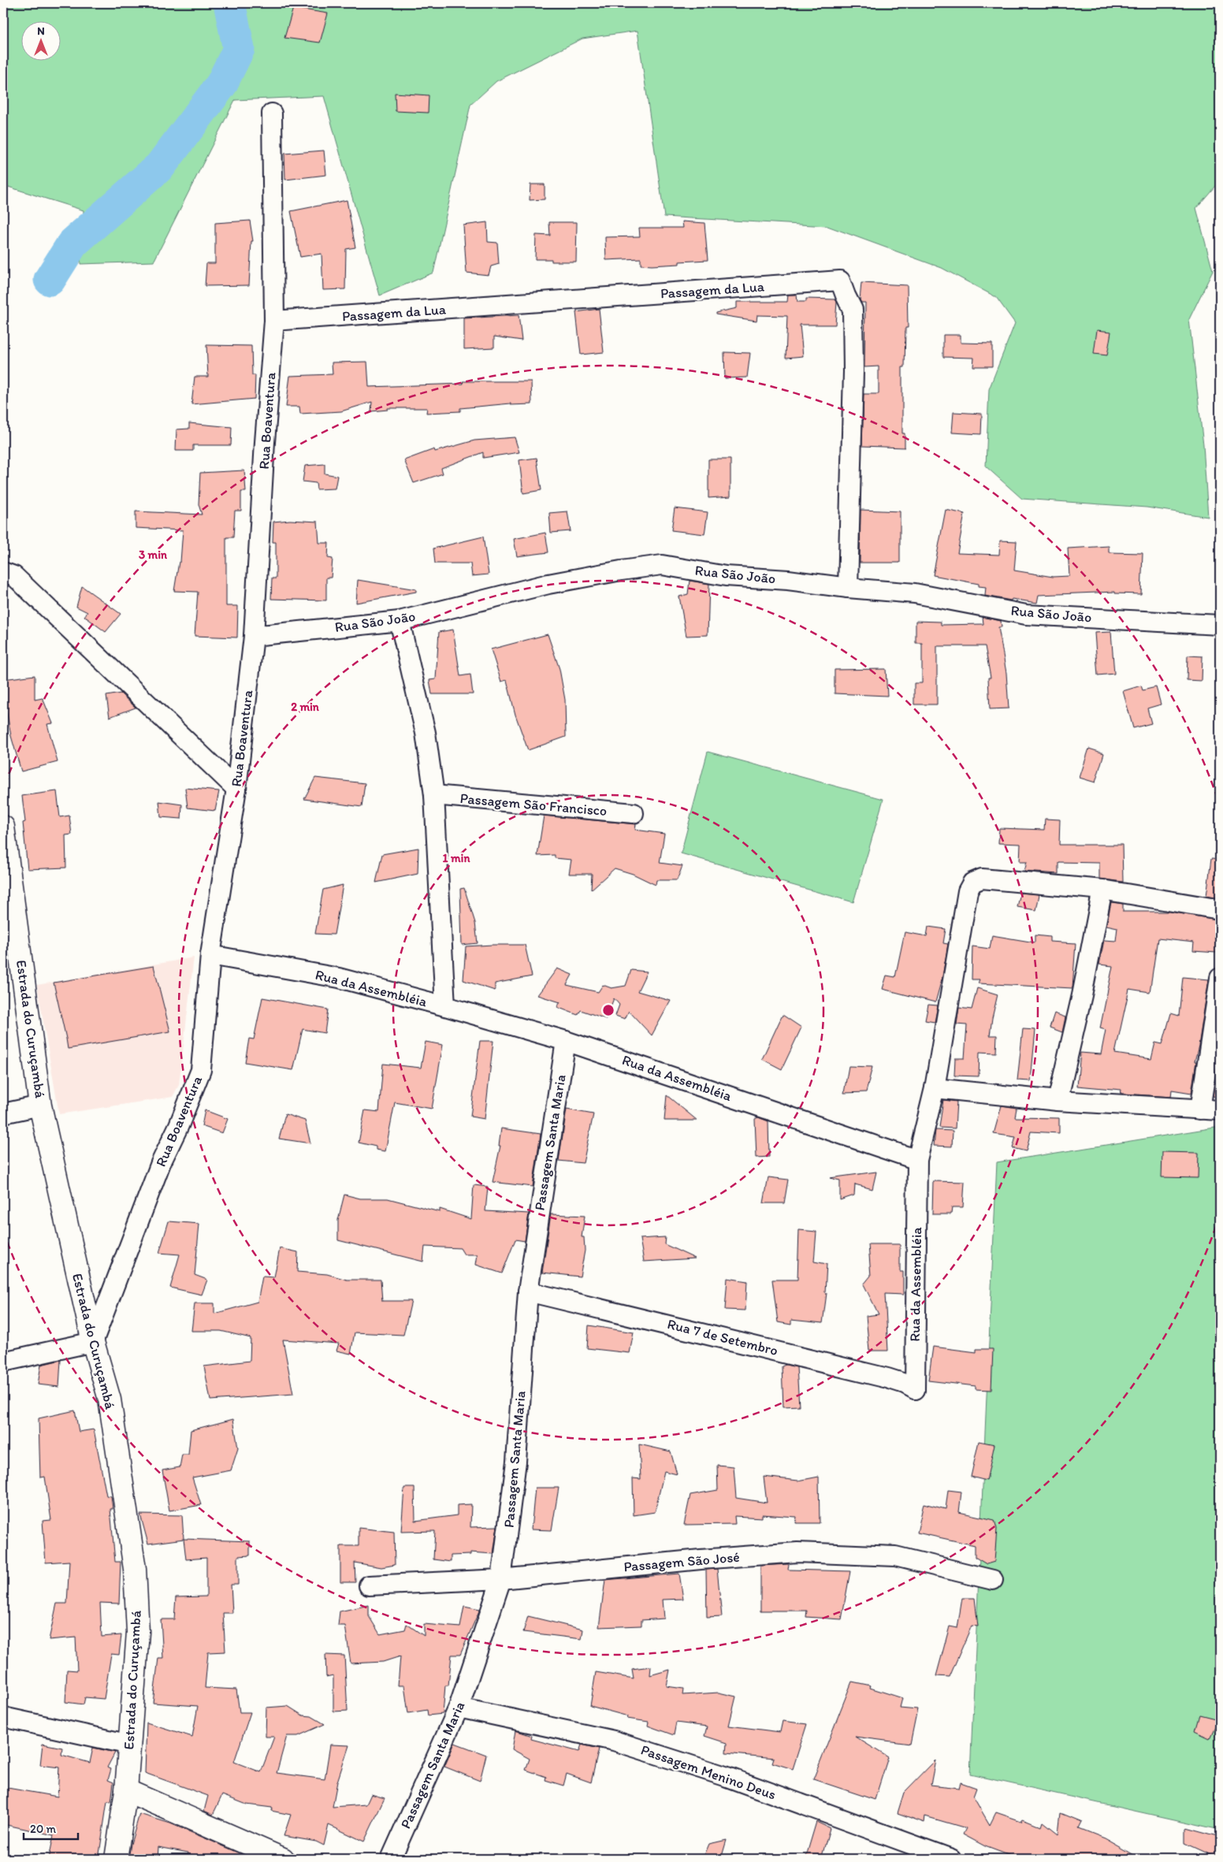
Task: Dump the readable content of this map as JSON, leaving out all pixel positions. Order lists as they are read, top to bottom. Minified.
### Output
{"streets":{"street":["Passagem da Lua","Rua Boaventura","Rua São João","Passagem São Francisco","Rua da Assembléia","Estrada do Curuçambá","Passagem Santa Maria","Rua 7 de Setembro","Passagem São José","Passagem Menino Deus"]},"crossings":[["Passagem da Lua","Rua Boaventura"],["Passagem da Lua","Rua São João"],["Rua Boaventura","Rua São João"],["Rua Boaventura","Rua da Assembléia"],["Rua Boaventura","Estrada do Curuçambá"],["Rua da Assembléia","Passagem Santa Maria"],["Rua da Assembléia","Rua 7 de Setembro"],["Passagem Santa Maria","Rua 7 de Setembro"],["Passagem Santa Maria","Passagem São José"],["Passagem Santa Maria","Passagem Menino Deus"]],"scale_bar":"20 m","north":"top","rings":["3 min","2 min","1 min"]}
